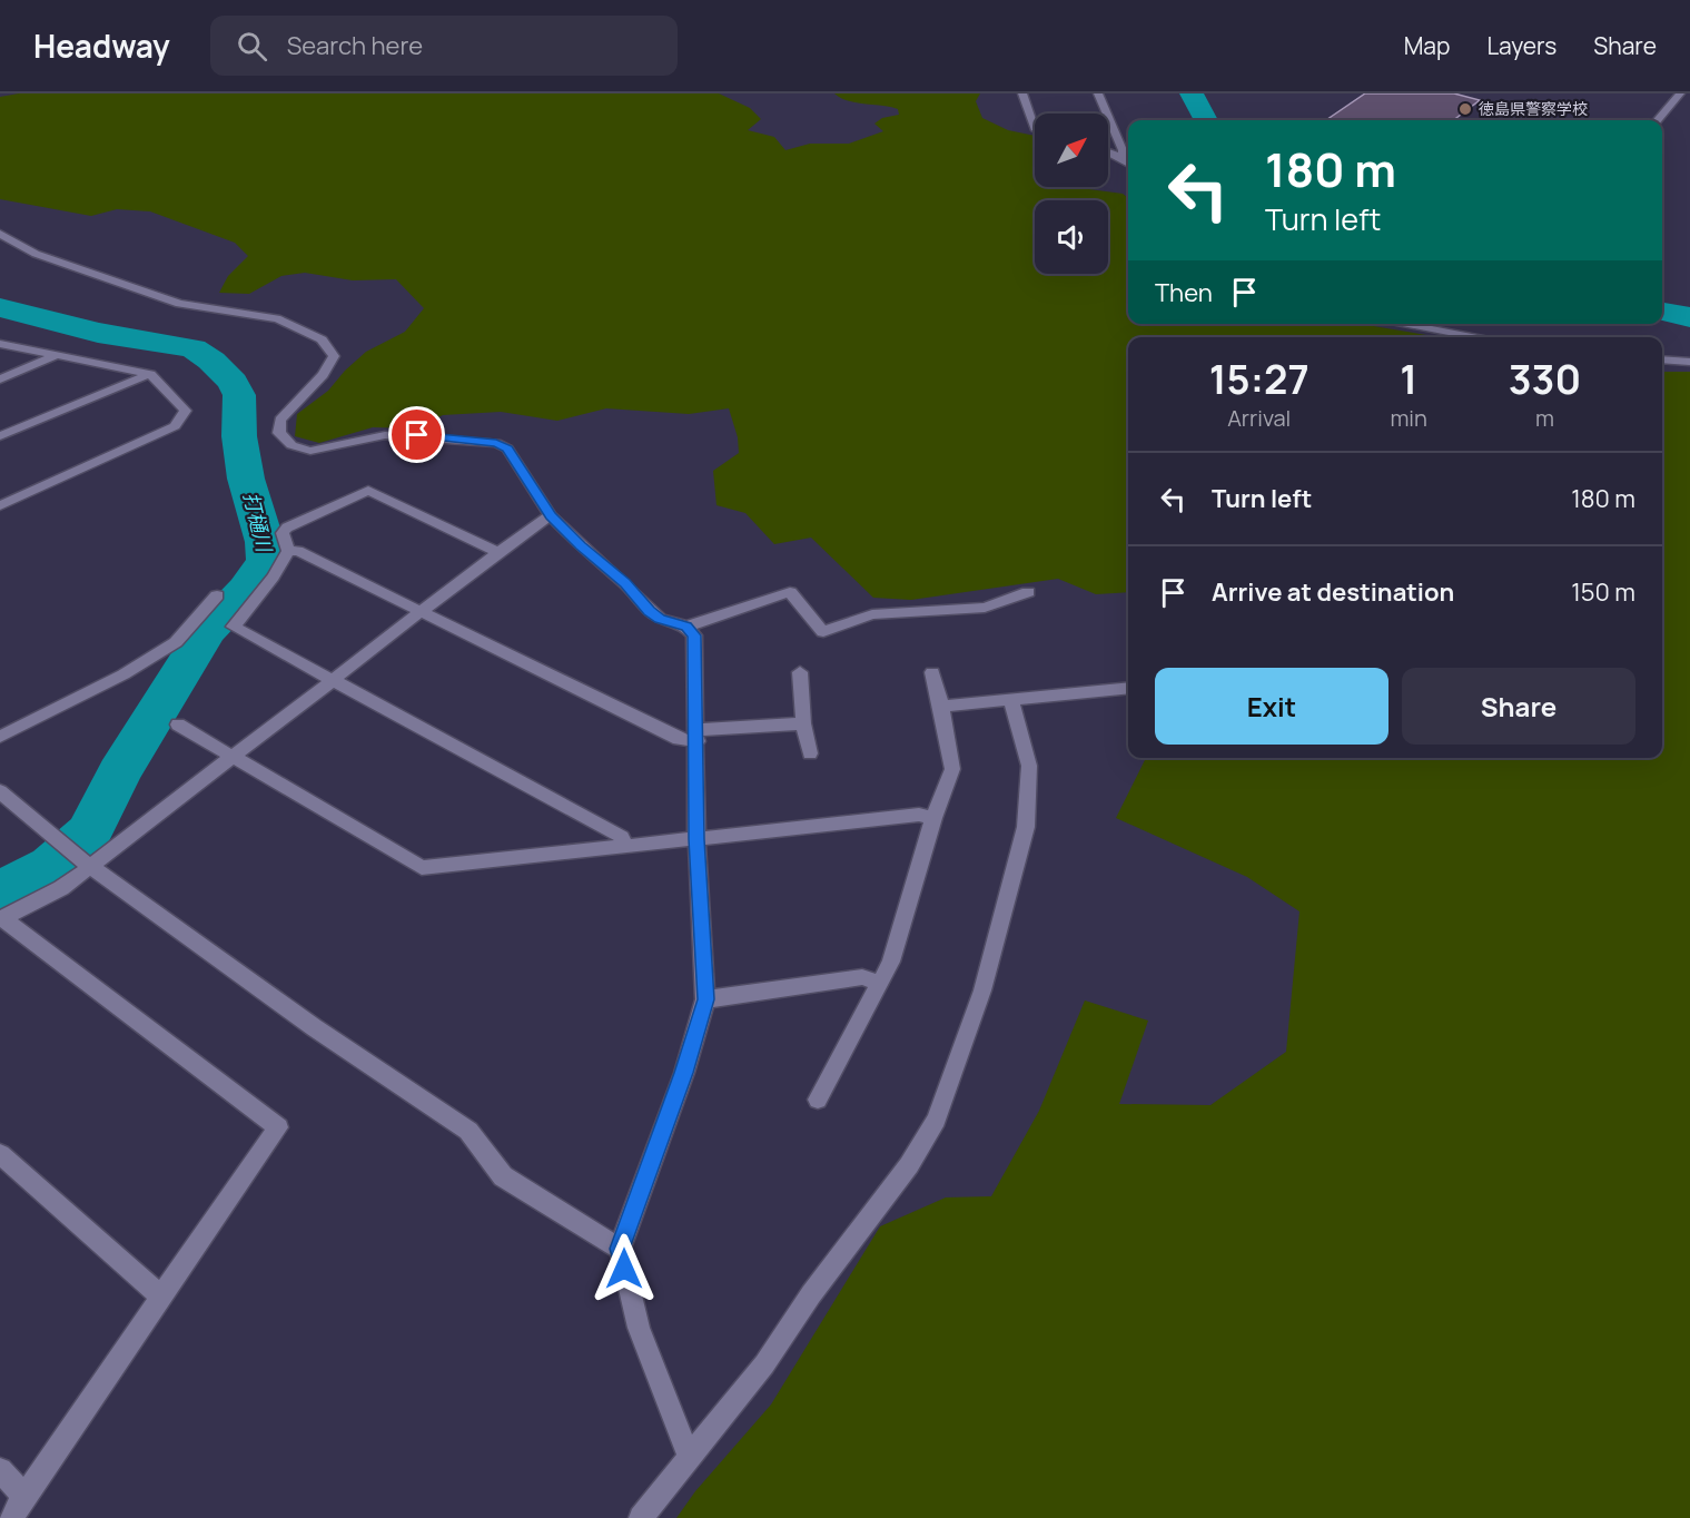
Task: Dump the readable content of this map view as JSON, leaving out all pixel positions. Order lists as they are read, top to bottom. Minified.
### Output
{"water":["打樋川"],"places":["徳島県警察学校"],"north":"top right","page":{"header":"Headway","search":"Search here","nav":["Map","Layers","Share"],"turn":["180 m","Turn left"],"then":"Then","eta":["15:27","Arrival","1","min","330","m"],"list":[{"name":"Turn left","value":"180 m"},{"name":"Arrive at destination","value":"150 m"}],"buttons":["Exit","Share"]}}
